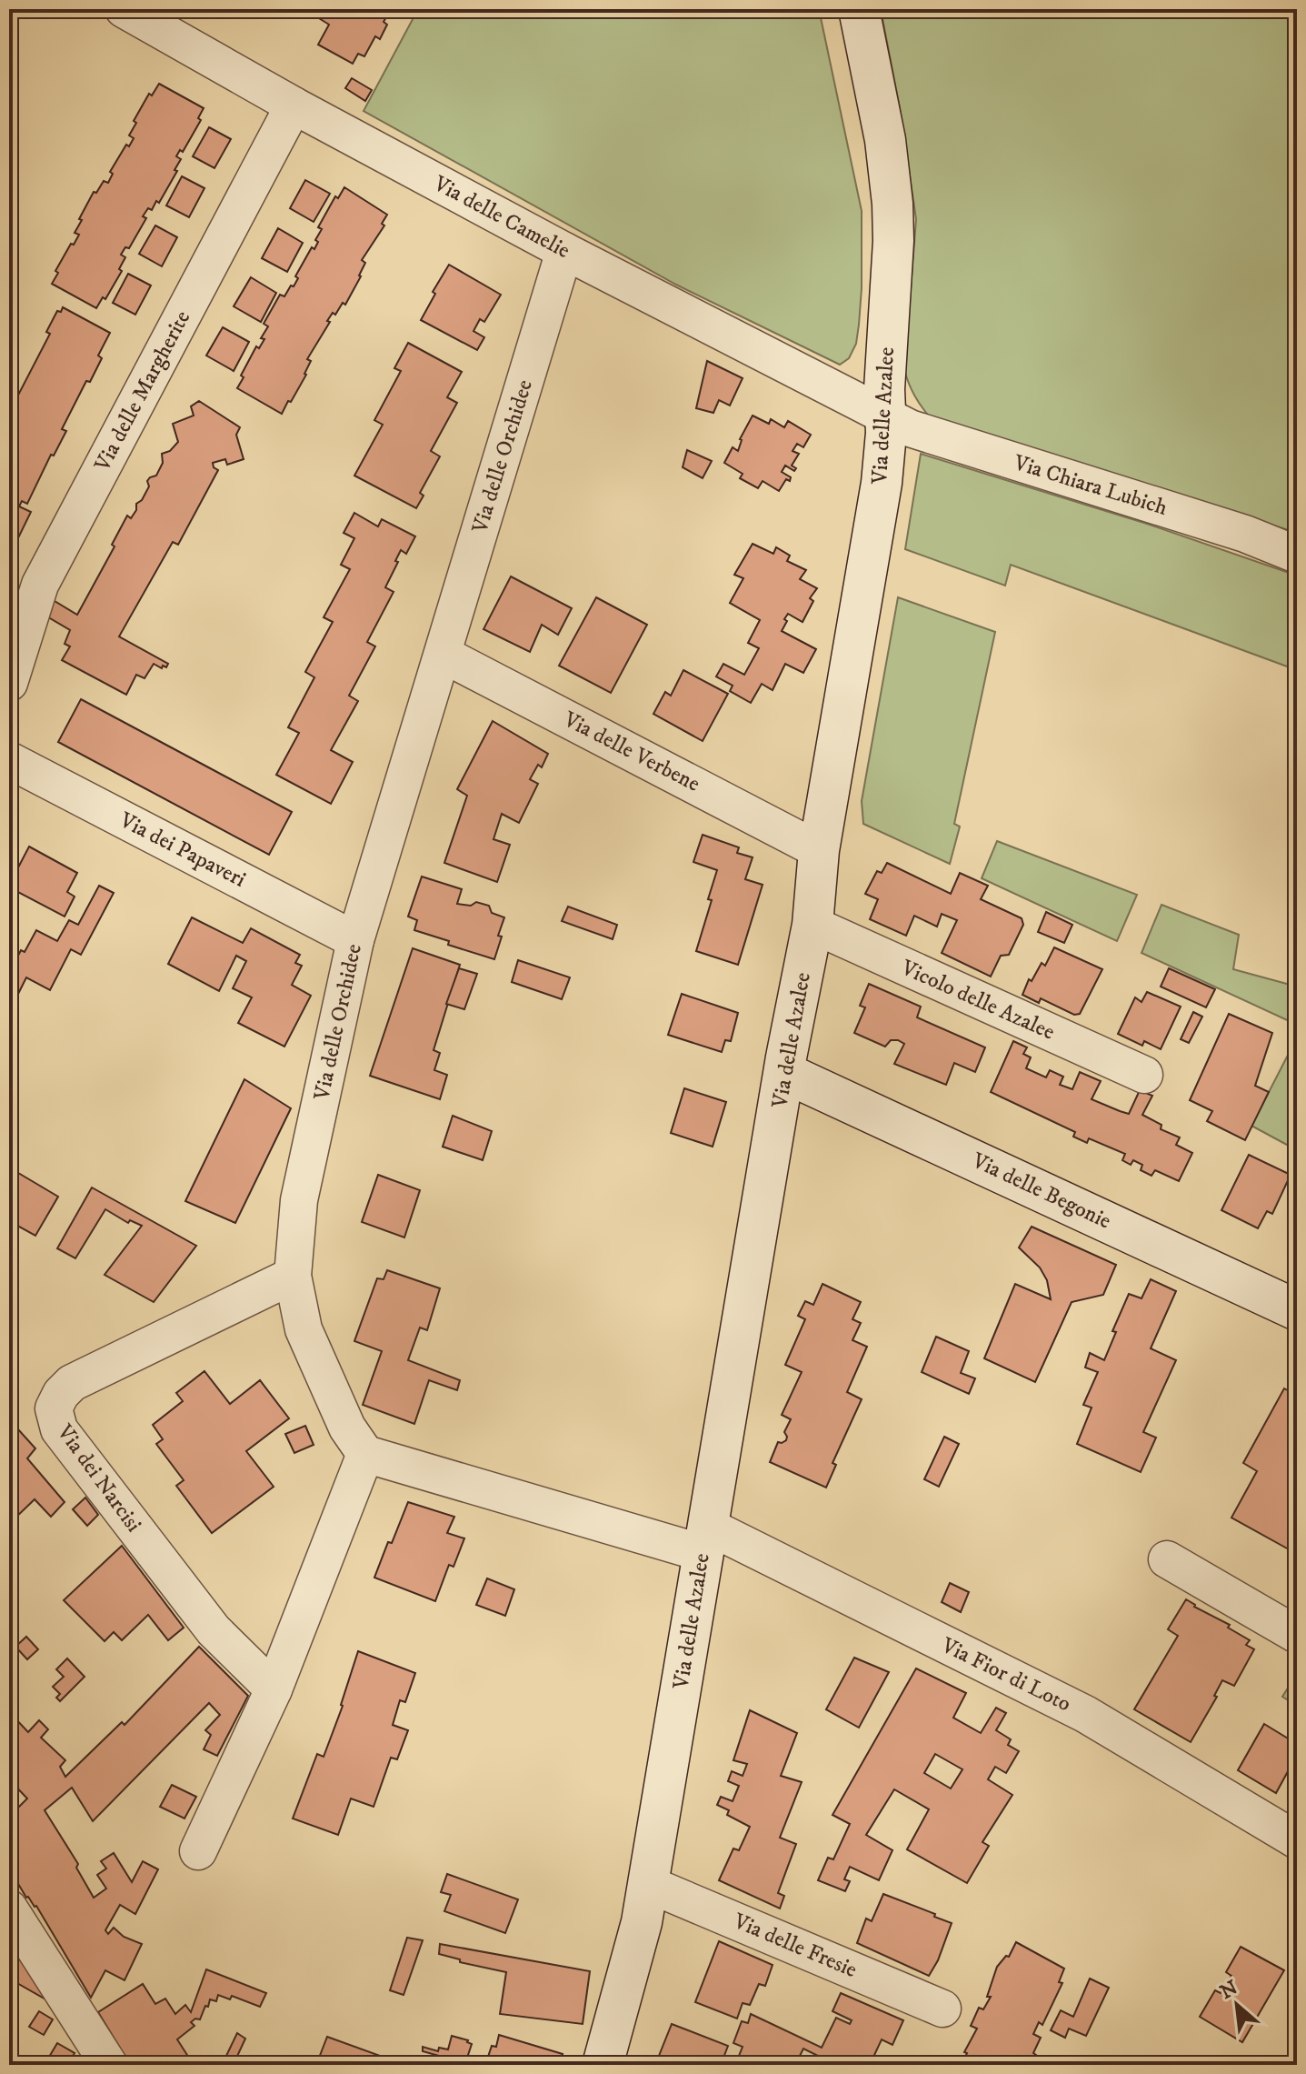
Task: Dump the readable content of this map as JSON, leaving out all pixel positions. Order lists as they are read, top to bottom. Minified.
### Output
{"streets":{"street":["Via delle Camelie","Via delle Margherite","Via delle Azalee","Via delle Orchidee","Via Chiara Lubich","Via delle Verbene","Via dei Papaveri","Vicolo delle Azalee","Via delle Begonie","Via dei Narcisi","Via Fior di Loto","Via delle Fresie"]},"crossings":[["Via delle Camelie","Via delle Margherite"],["Via delle Camelie","Via delle Azalee"],["Via delle Camelie","Via delle Orchidee"],["Via delle Camelie","Via Chiara Lubich"],["Via delle Azalee","Via Chiara Lubich"],["Via delle Azalee","Via delle Verbene"],["Via delle Azalee","Vicolo delle Azalee"],["Via delle Azalee","Via delle Begonie"],["Via delle Azalee","Via Fior di Loto"],["Via delle Azalee","Via delle Fresie"],["Via delle Orchidee","Via delle Verbene"],["Via delle Orchidee","Via dei Papaveri"],["Via delle Orchidee","Via dei Narcisi"]],"north":"top left"}
